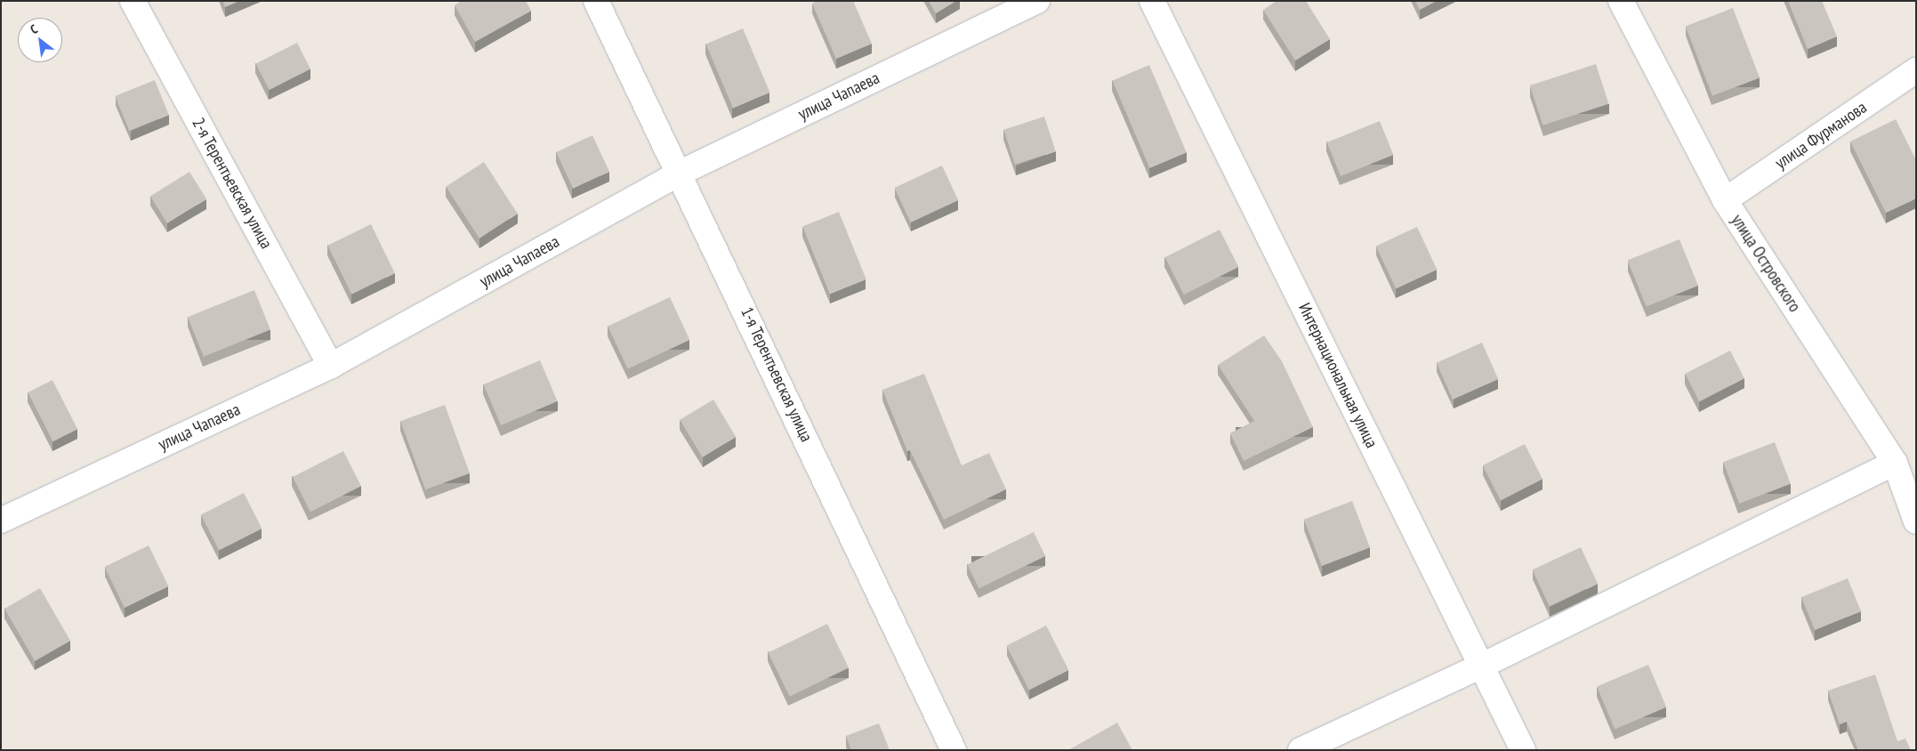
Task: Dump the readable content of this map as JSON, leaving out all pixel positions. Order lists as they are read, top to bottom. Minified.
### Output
{"streets":{"street":["улица Чапаева","улица Фурманова","2-я Терентьевская улица","улица Островского","1-я Терентьевская улица","Интернациональная улица"]},"crossings":[["улица Чапаева","2-я Терентьевская улица"],["улица Чапаева","1-я Терентьевская улица"],["улица Фурманова","улица Островского"]],"north":"top left"}
